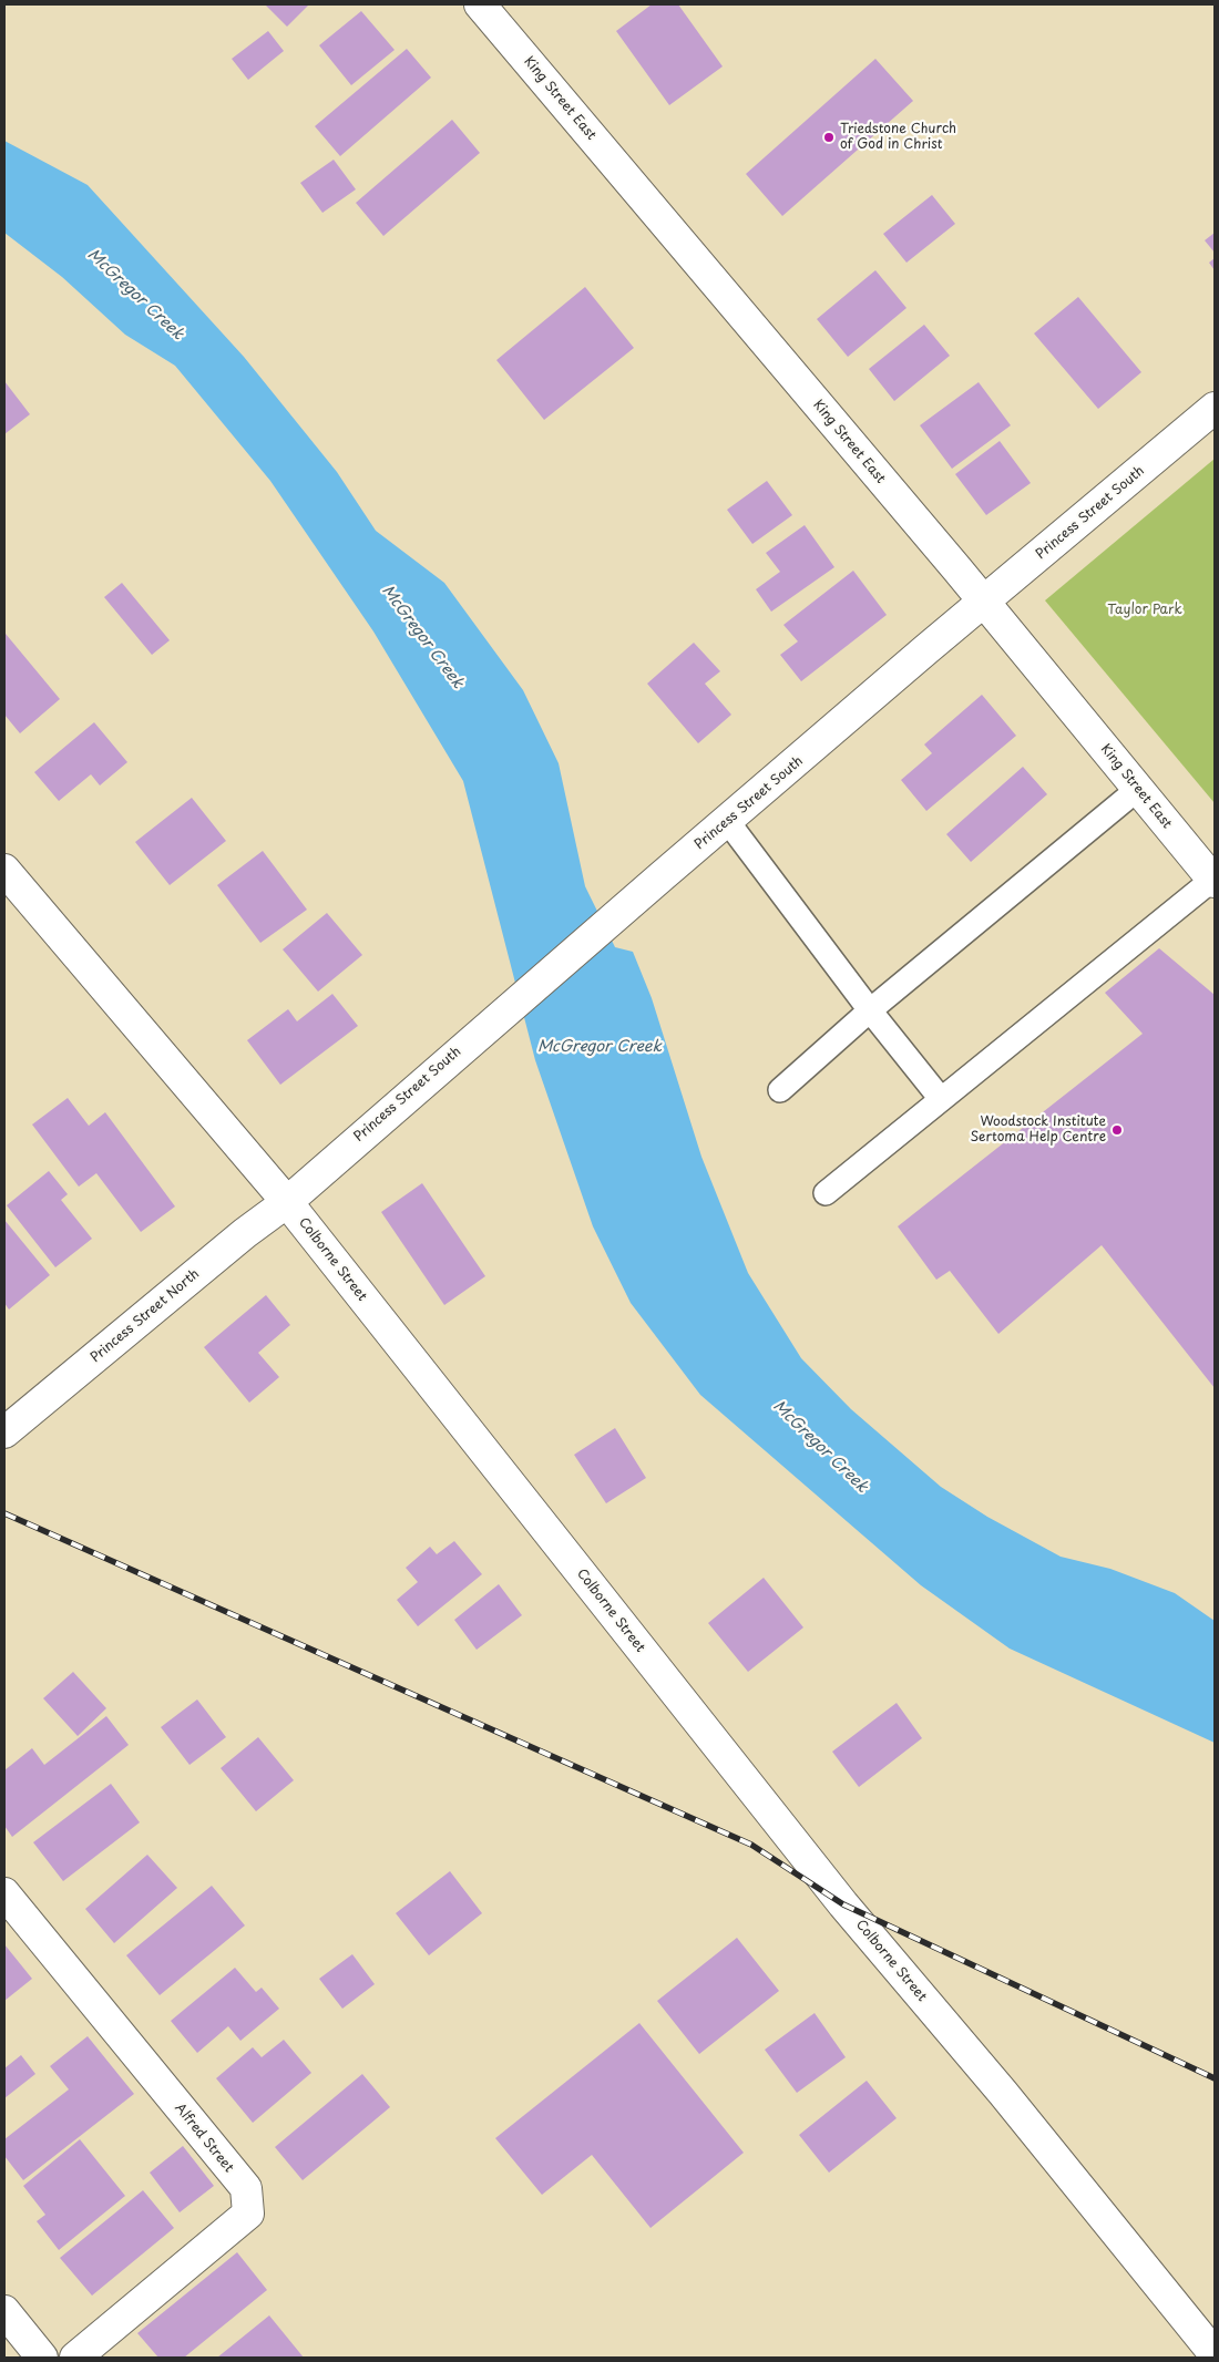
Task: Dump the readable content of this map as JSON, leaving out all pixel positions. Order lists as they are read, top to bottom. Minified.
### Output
{"streets":{"street":["King Street East","Princess Street South","Colborne Street","Princess Street North","Alfred Street"]},"crossings":[["King Street East","Princess Street South"],["Princess Street South","Colborne Street"],["Princess Street South","Princess Street North"],["Colborne Street","Princess Street North"]],"water":["McGregor Creek"],"parks":["Taylor Park"],"places":["Triedstone Church of God in Christ","Woodstock Institute Sertoma Help Centre"]}
